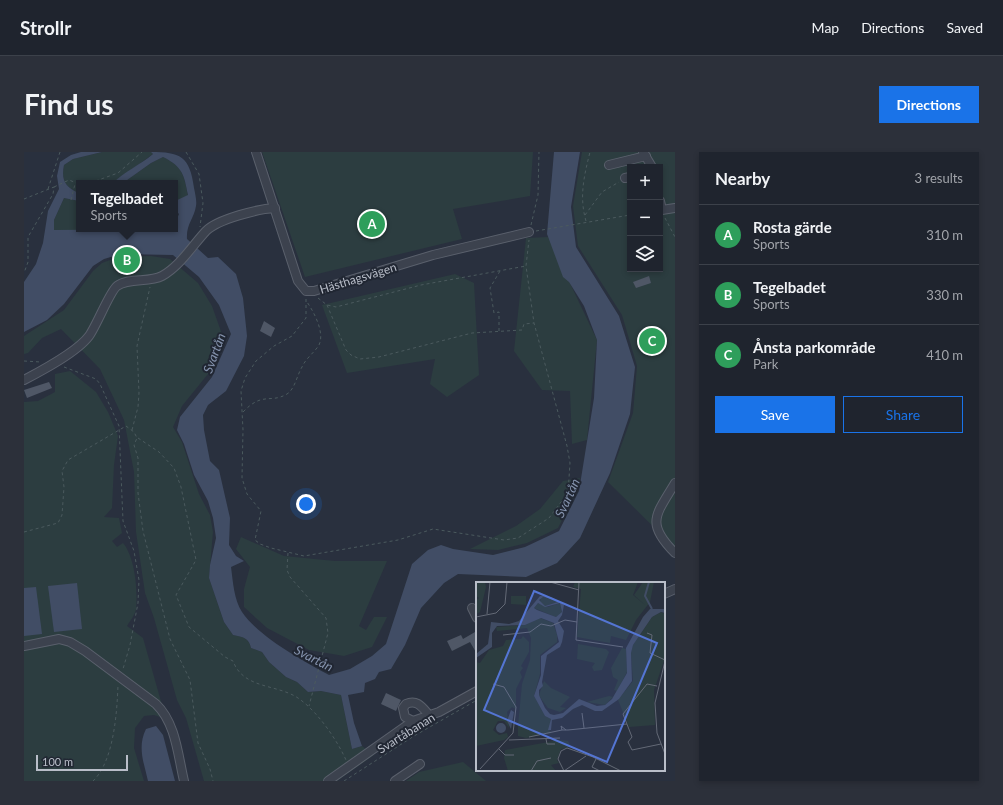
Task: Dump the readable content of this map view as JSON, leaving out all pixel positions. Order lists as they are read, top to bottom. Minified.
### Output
{"streets":{"street":["Hästhagsvägen"],"path":["Svartåbanan"]},"water":["Svartån"],"scale_bar":"100 m","page":{"header":"Strollr","nav":["Map","Directions","Saved"],"buttons":["Directions",["Save","Share"]],"title":"Find us","heading":["Nearby","3 results"],"map_buttons":["+","−"],"popup":["Tegelbadet","Sports"],"list":[{"mark":"A","name":"Rosta gärde","note":"Sports","value":"310 m"},{"mark":"B","name":"Tegelbadet","note":"Sports","value":"330 m"},{"mark":"C","name":"Ånsta parkområde","note":"Park","value":"410 m"}],"pins":["A","B","C"],"scale":"100 m"}}
